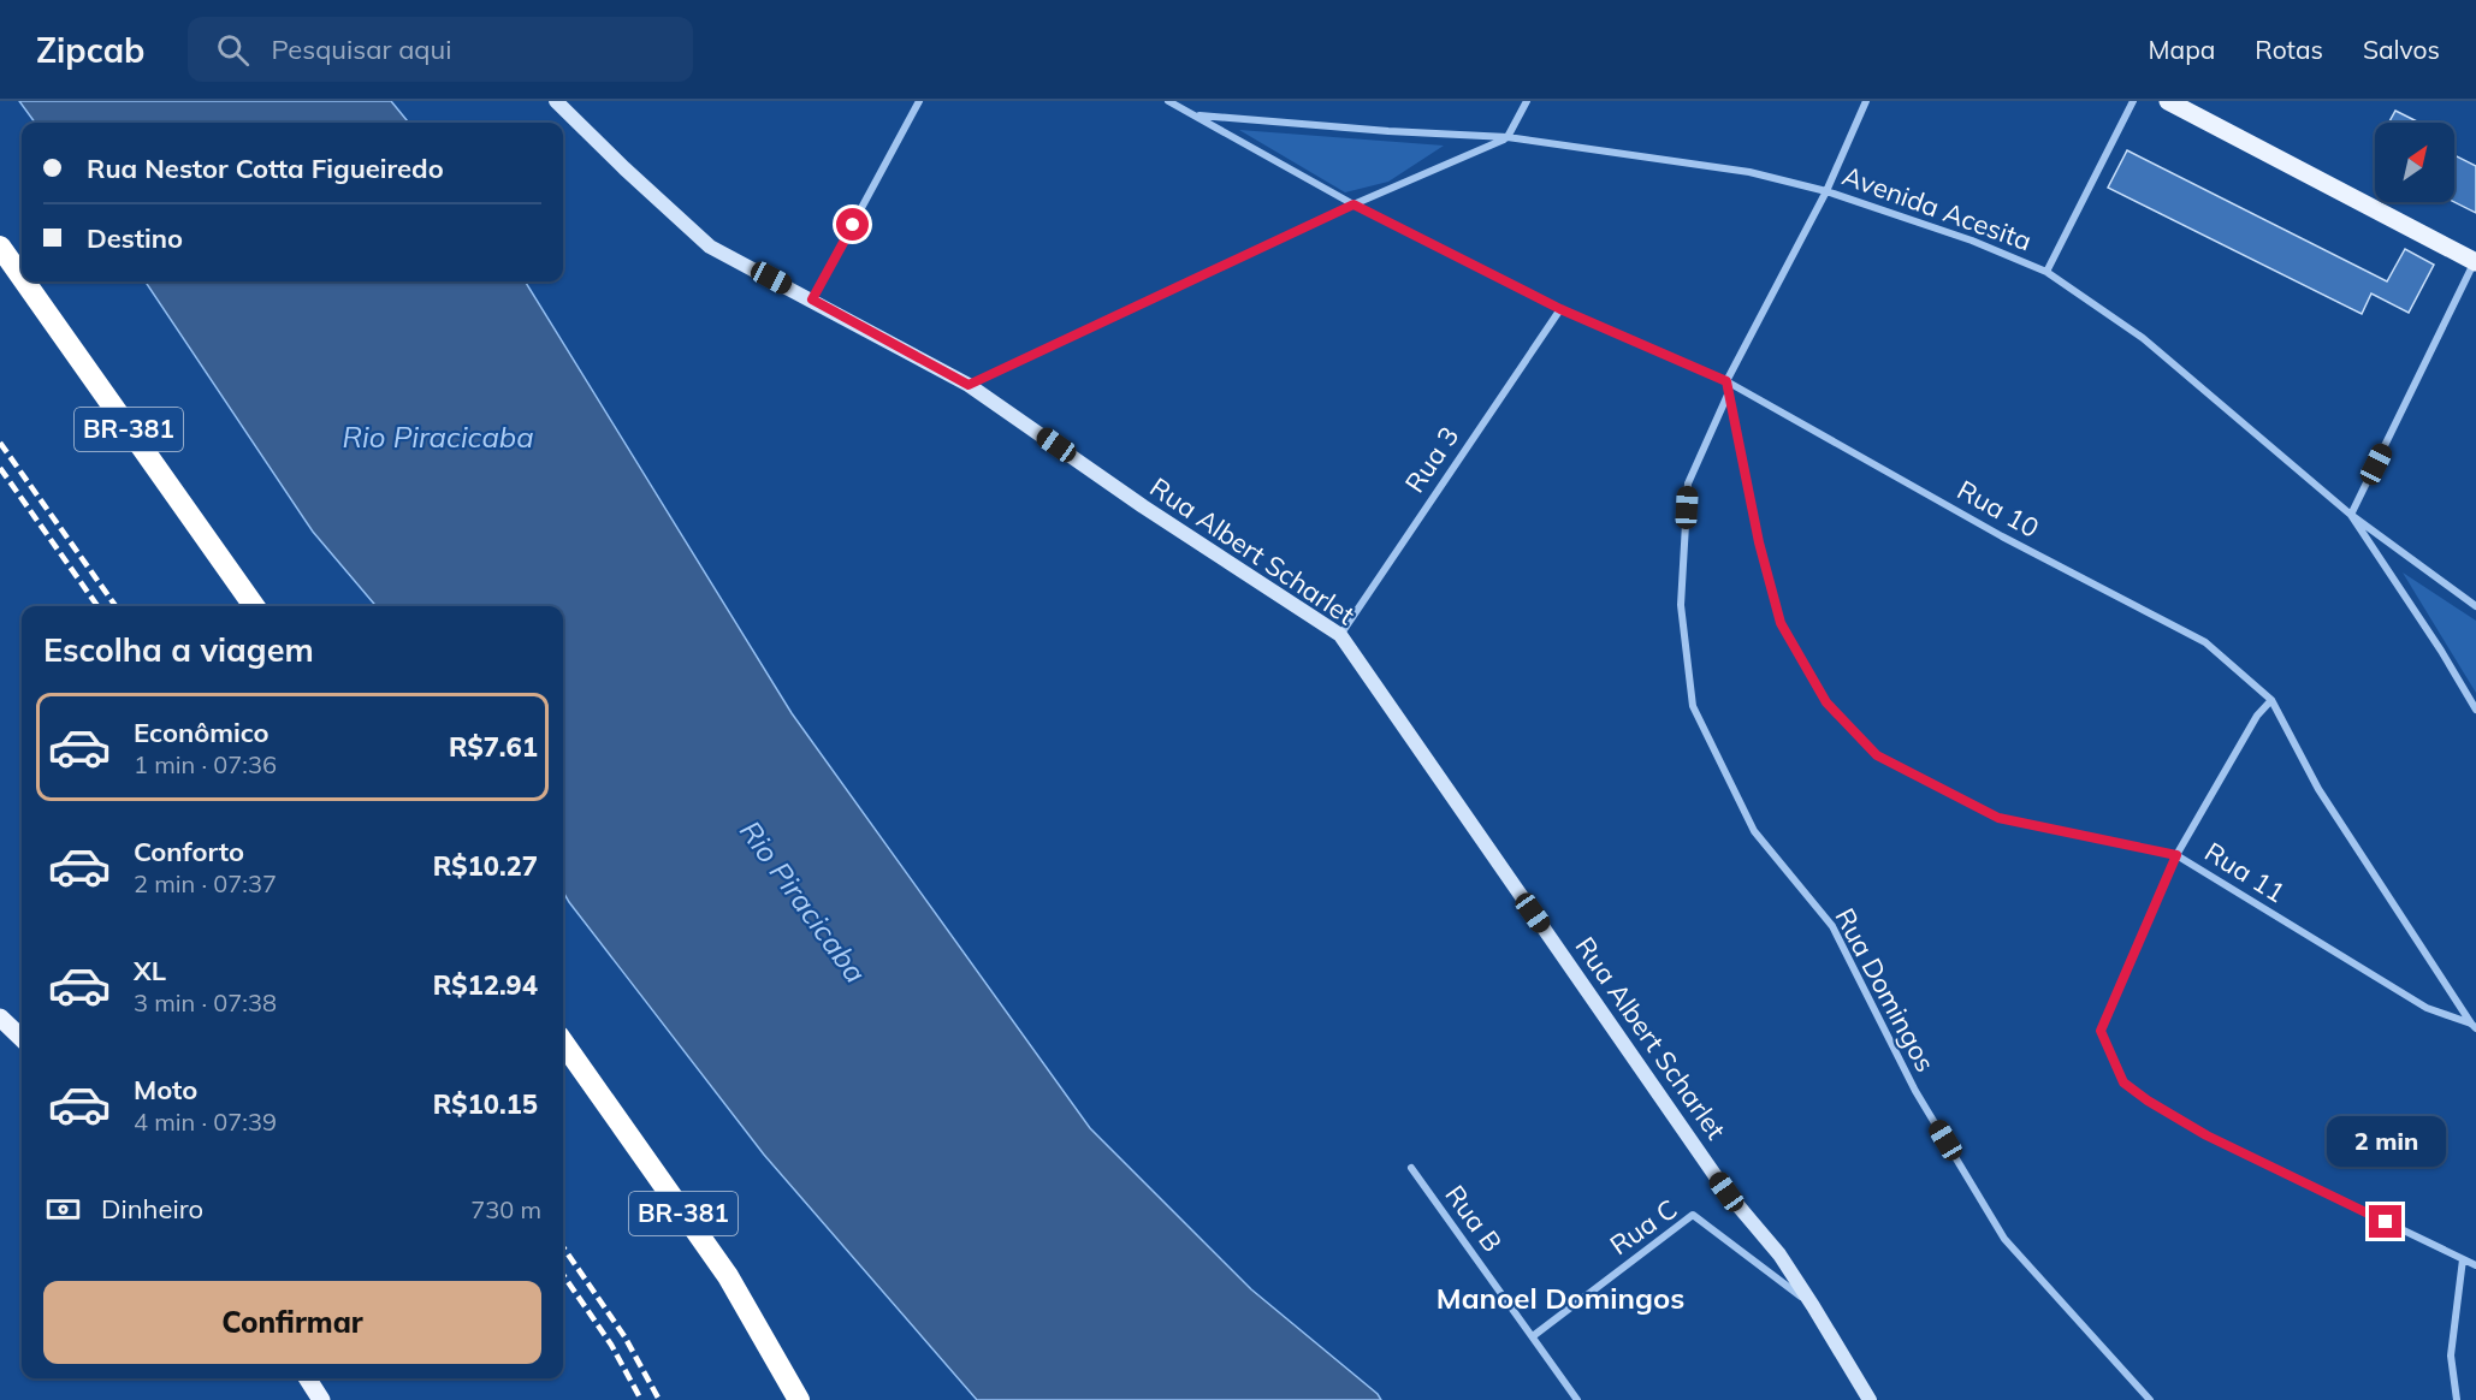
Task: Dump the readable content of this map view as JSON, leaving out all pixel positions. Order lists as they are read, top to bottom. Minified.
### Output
{"streets":{"highway":["BR-381"],"main road":["Rua Albert Scharlet"],"street":["Avenida Acesita","Rua 3","Rua 10","Rua 11","Rua Domingos","Rua B","Rua C"]},"crossings":[["Avenida Acesita","Rua 10"],["Rua 3","Rua 10"],["Rua 3","Rua Albert Scharlet"],["Rua 10","Rua 11"],["Rua Albert Scharlet","Rua C"],["Rua 11","Rua Domingos"],["Rua B","Rua C"]],"districts":["Manoel Domingos"],"water":["Rio Piracicaba"],"north":"top right","page":{"header":"Zipcab","search":"Pesquisar aqui","nav":["Mapa","Rotas","Salvos"],"banner":["Rua Nestor Cotta Figueiredo","Destino"],"heading":"Escolha a viagem","list":[{"name":"Econômico","note":"1 min · 07:36","value":"R$7.61"},{"name":"Conforto","note":"2 min · 07:37","value":"R$10.27"},{"name":"XL","note":"3 min · 07:38","value":"R$12.94"},{"name":"Moto","note":"4 min · 07:39","value":"R$10.15"}],"bubble":"2 min","pay":["Dinheiro","730 m"],"buttons":"Confirmar"}}
